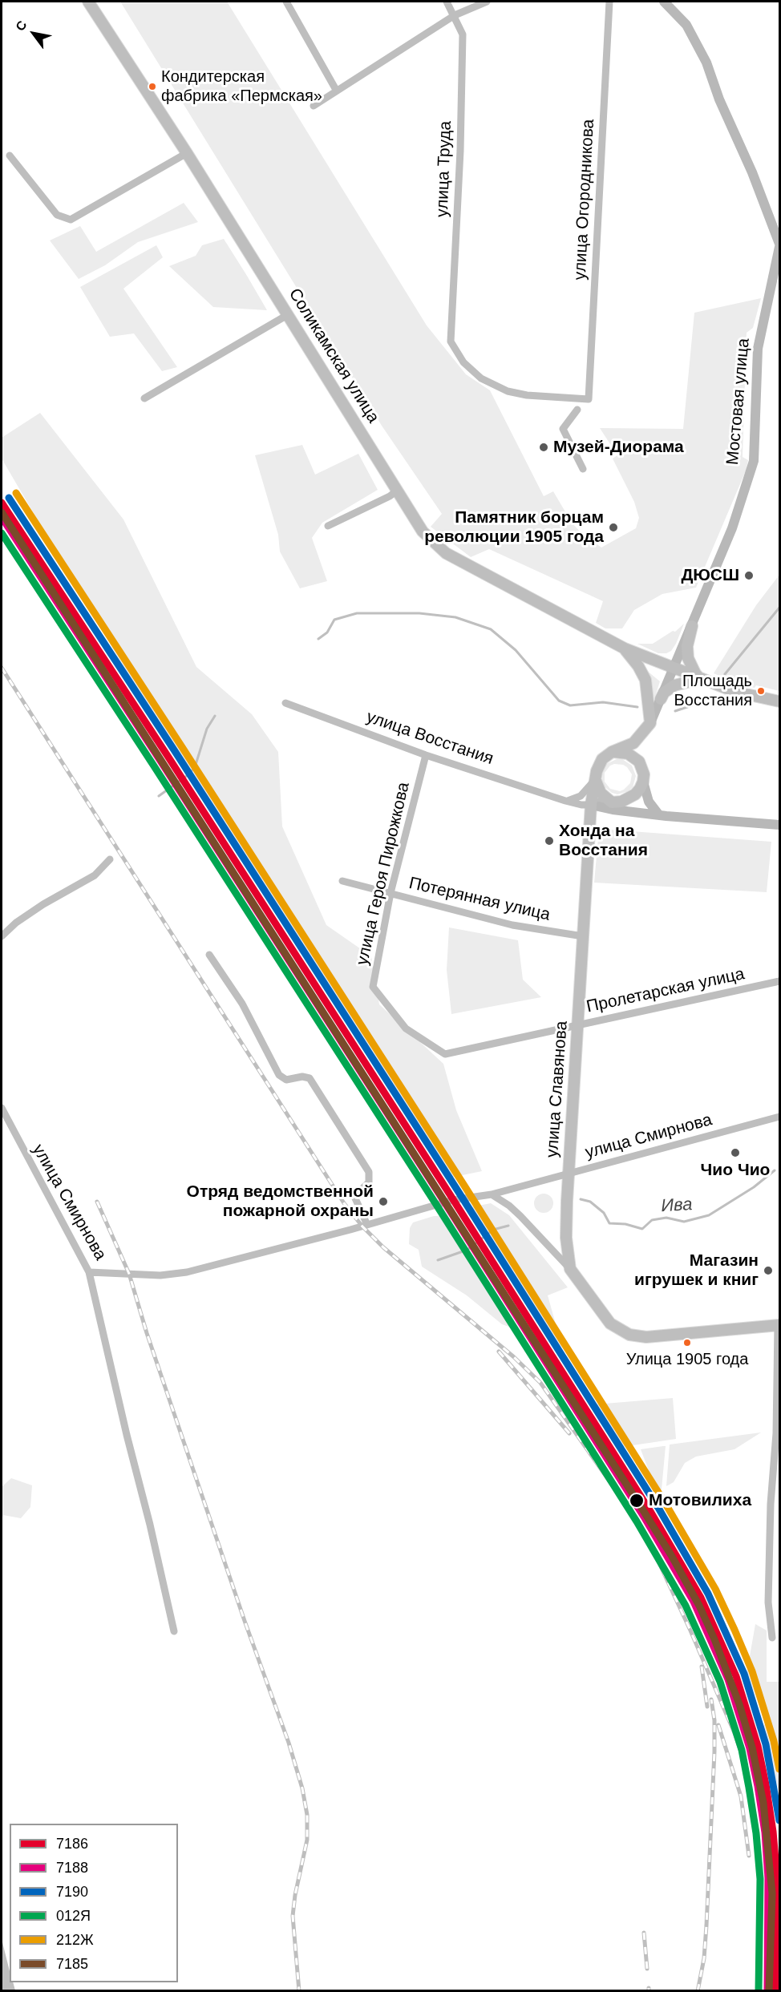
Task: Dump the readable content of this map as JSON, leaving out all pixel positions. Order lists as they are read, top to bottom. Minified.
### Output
{"streets":{"main road":["Соликамская улица","Мостовая улица","улица Славянова"],"street":["улица Труда","улица Огородникова","улица Восстания","улица Героя Пирожкова","Потерянная улица","Пролетарская улица","улица Смирнова"]},"crossings":[["улица Труда","улица Огородникова"],["Соликамская улица","Мостовая улица"],["Мостовая улица","улица Восстания"],["улица Восстания","улица Героя Пирожкова"],["улица Восстания","улица Славянова"],["улица Героя Пирожкова","Потерянная улица"],["улица Героя Пирожкова","Пролетарская улица"],["Потерянная улица","улица Славянова"],["Пролетарская улица","улица Славянова"],["улица Славянова","улица Смирнова"]],"water":["Ива"],"places":["Кондитерская фабрика «Пермская»","Музей-Диорама","Памятник борцам революции 1905 года","ДЮСШ","Площадь Восстания","Хонда на Восстания","Чио Чио","Отряд ведомственной пожарной охраны","Магазин игрушек и книг","Улица 1905 года","Мотовилиха"],"lines":["transit line 212Ж","transit line 7190","transit line 7186","transit line 7185","transit line 7188","transit line 012Я"],"legend":["7186","7188","7190","012Я","212Ж","7185"],"north":"top left"}
